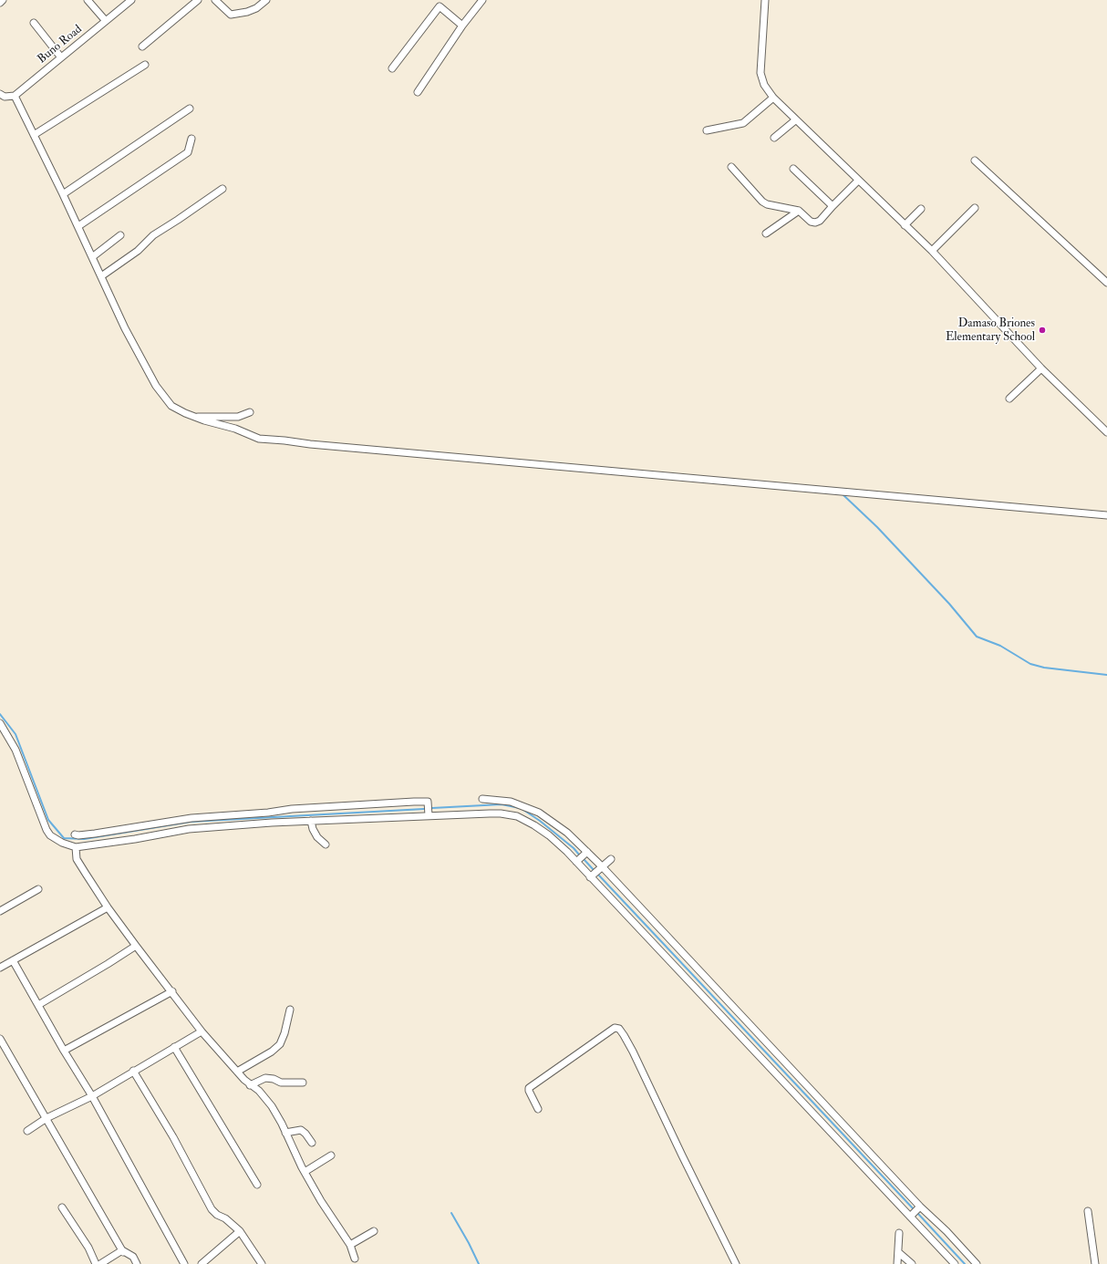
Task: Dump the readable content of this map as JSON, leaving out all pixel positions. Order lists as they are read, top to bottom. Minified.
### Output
{"streets":{"street":["Buno Road"]},"places":["Damaso Briones Elementary School"]}
